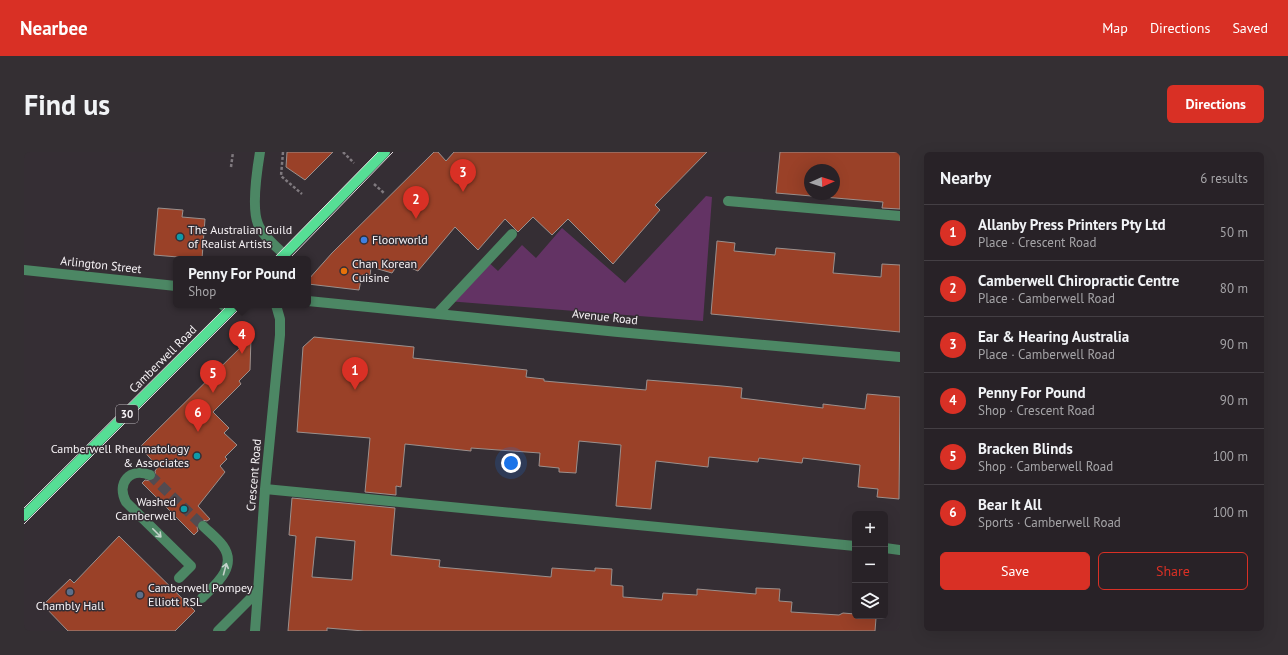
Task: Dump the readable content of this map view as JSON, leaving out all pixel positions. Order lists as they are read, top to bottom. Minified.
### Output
{"streets":{"main road":["Camberwell Road","30"],"street":["Arlington Street","Avenue Road","Crescent Road"]},"places":["The Australian Guild of Realist Artists","Floorworld","Chan Korean Cuisine","Camberwell Rheumatology & Associates","Washed Camberwell","Chambly Hall","Camberwell Pompey Elliott RSL"],"north":"right","page":{"header":"Nearbee","nav":["Map","Directions","Saved"],"buttons":["Directions",["Save","Share"]],"title":"Find us","heading":["Nearby","6 results"],"pins":["3","2","4","1","5","6"],"list":[{"mark":"1","name":"Allanby Press Printers Pty Ltd","note":"Place · Crescent Road","value":"50 m"},{"mark":"2","name":"Camberwell Chiropractic Centre","note":"Place · Camberwell Road","value":"80 m"},{"mark":"3","name":"Ear & Hearing Australia","note":"Place · Camberwell Road","value":"90 m"},{"mark":"4","name":"Penny For Pound","note":"Shop · Crescent Road","value":"90 m"},{"mark":"5","name":"Bracken Blinds","note":"Shop · Camberwell Road","value":"100 m"},{"mark":"6","name":"Bear It All","note":"Sports · Camberwell Road","value":"100 m"}],"popup":["Penny For Pound","Shop"],"map_buttons":["+","−"]}}
